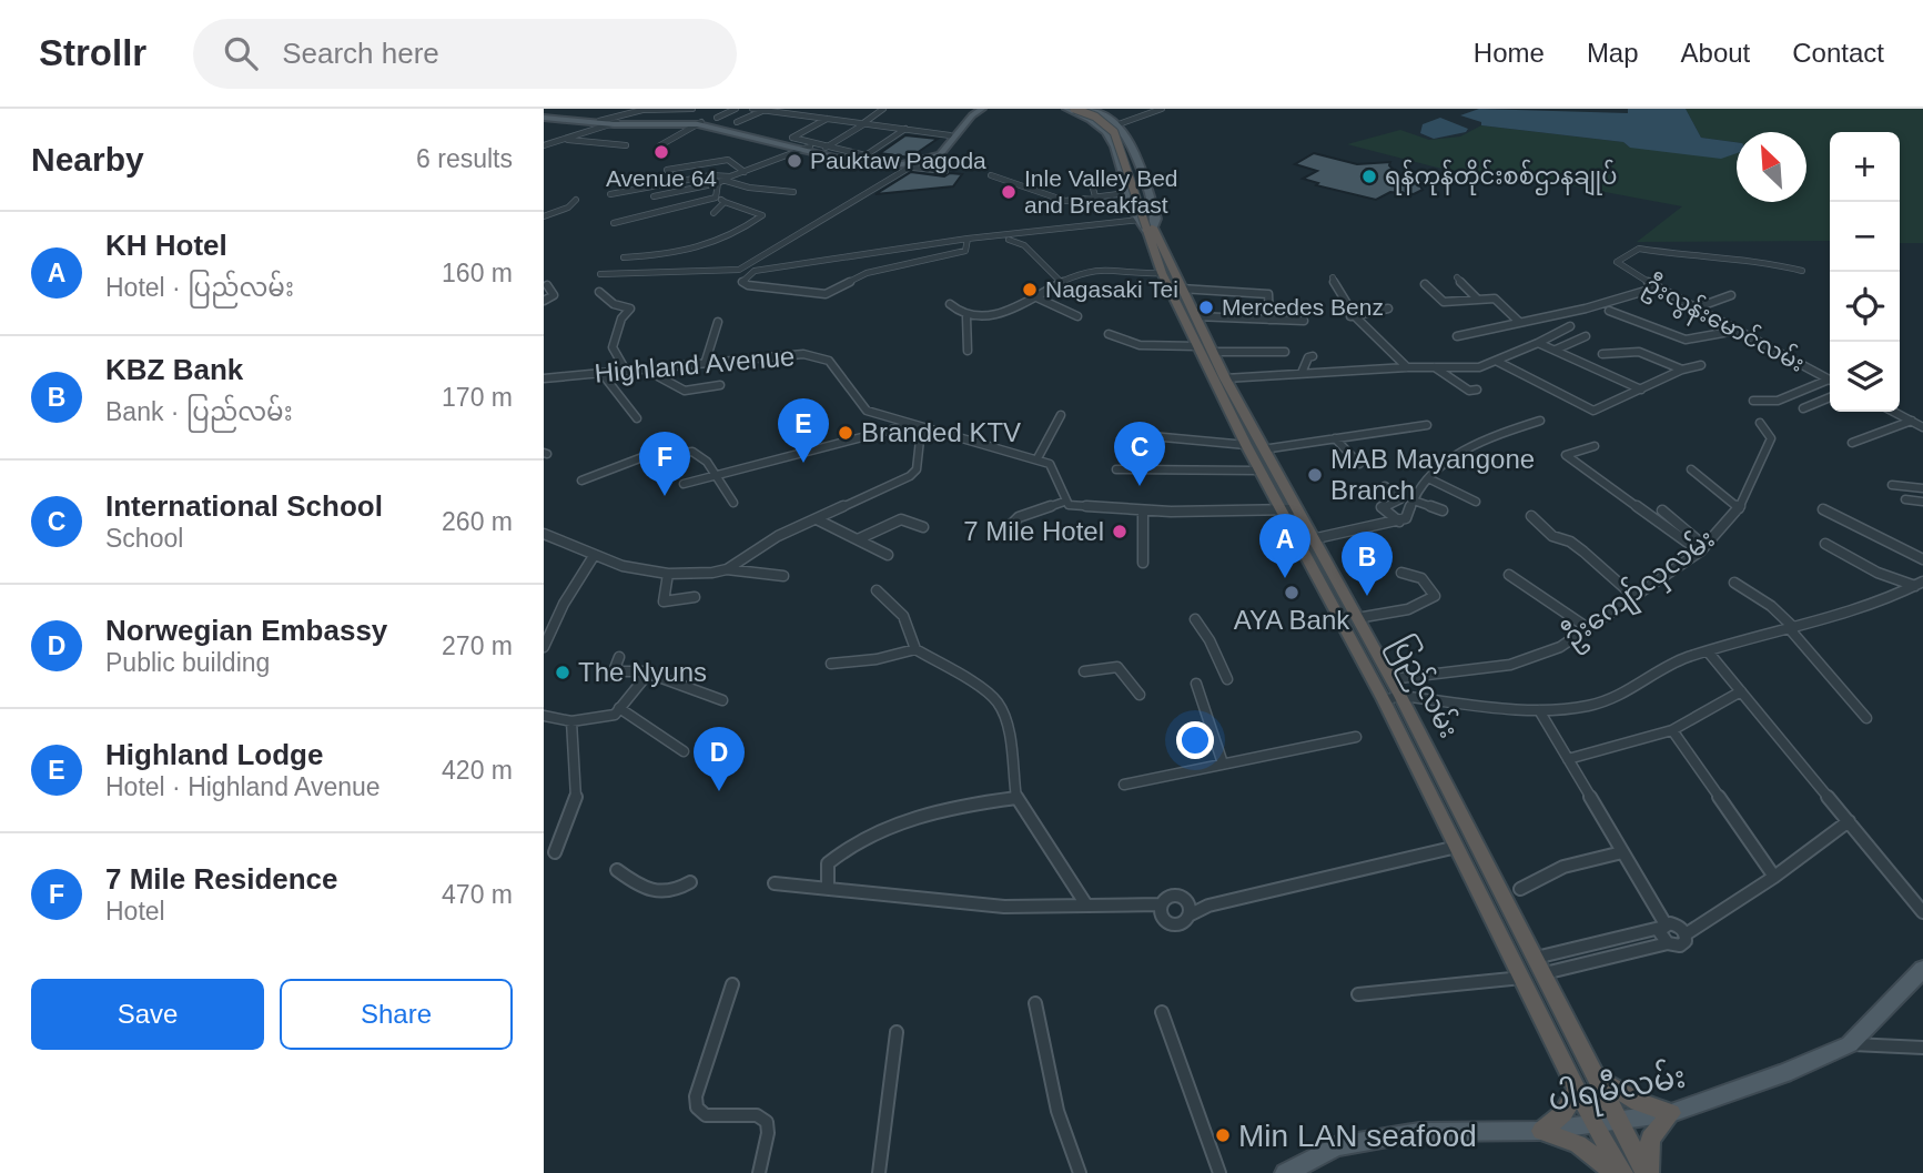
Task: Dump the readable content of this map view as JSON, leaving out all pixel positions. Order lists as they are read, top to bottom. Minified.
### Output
{"streets":{"highway":["ပြည်လမ်း"],"main road":["ပါရမီလမ်း"],"street":["ဦးလွန်းမောင်လမ်း","Highland Avenue","ဦးကျော်လှလမ်း"]},"crossings":[["ဦးကျော်လှလမ်း","ပြည်လမ်း"],["ပြည်လမ်း","ပါရမီလမ်း"]],"places":["Avenue 64","Pauktaw Pagoda","ရန်ကုန်တိုင်းစစ်ဌာနချုပ်","Inle Valley Bed and Breakfast","Nagasaki Tei","Mercedes Benz","Branded KTV","MAB Mayangone Branch","7 Mile Hotel","AYA Bank","The Nyuns","Min LAN seafood"],"north":"top left","page":{"header":"Strollr","search":"Search here","nav":["Home","Map","About","Contact"],"heading":["Nearby","6 results"],"map_buttons":["+","−"],"list":[{"mark":"A","name":"KH Hotel","note":"Hotel · ပြည်လမ်း","value":"160 m"},{"mark":"B","name":"KBZ Bank","note":"Bank · ပြည်လမ်း","value":"170 m"},{"mark":"C","name":"International School","note":"School","value":"260 m"},{"mark":"D","name":"Norwegian Embassy","note":"Public building","value":"270 m"},{"mark":"E","name":"Highland Lodge","note":"Hotel · Highland Avenue","value":"420 m"},{"mark":"F","name":"7 Mile Residence","note":"Hotel","value":"470 m"}],"pins":["E","C","F","A","B","D"],"buttons":["Save","Share"]}}
